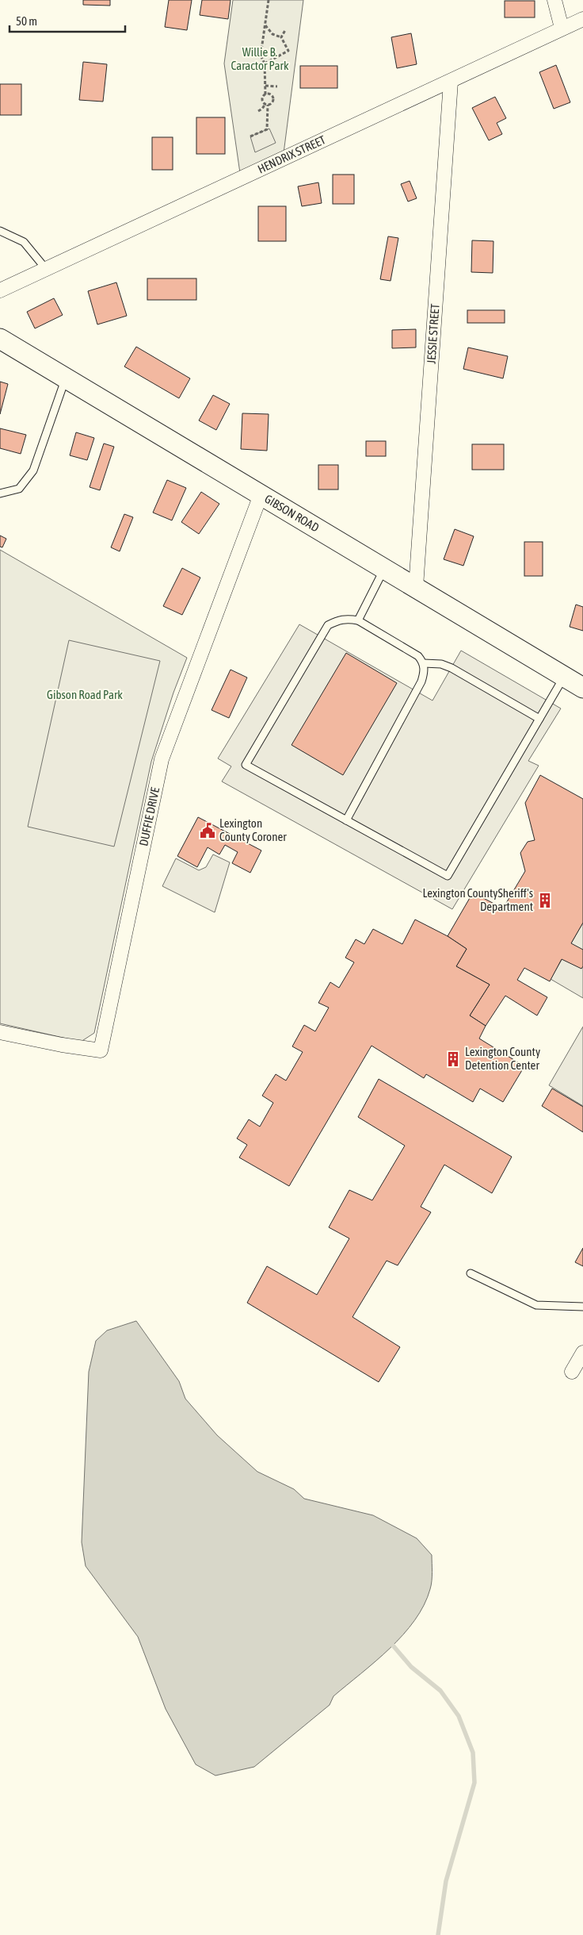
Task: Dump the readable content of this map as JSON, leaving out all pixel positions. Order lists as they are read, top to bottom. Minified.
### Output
{"streets":{"street":["HENDRIX STREET","JESSIE STREET","GIBSON ROAD","DUFFIE DRIVE"]},"crossings":[["HENDRIX STREET","JESSIE STREET"],["JESSIE STREET","GIBSON ROAD"],["GIBSON ROAD","DUFFIE DRIVE"]],"parks":["Willie B. Caractor Park","Gibson Road Park"],"places":{"public building":["Lexington County Coroner"],"building":["Lexington CountySheriff's Department","Lexington County Detention Center"]},"scale_bar":"50 m"}
